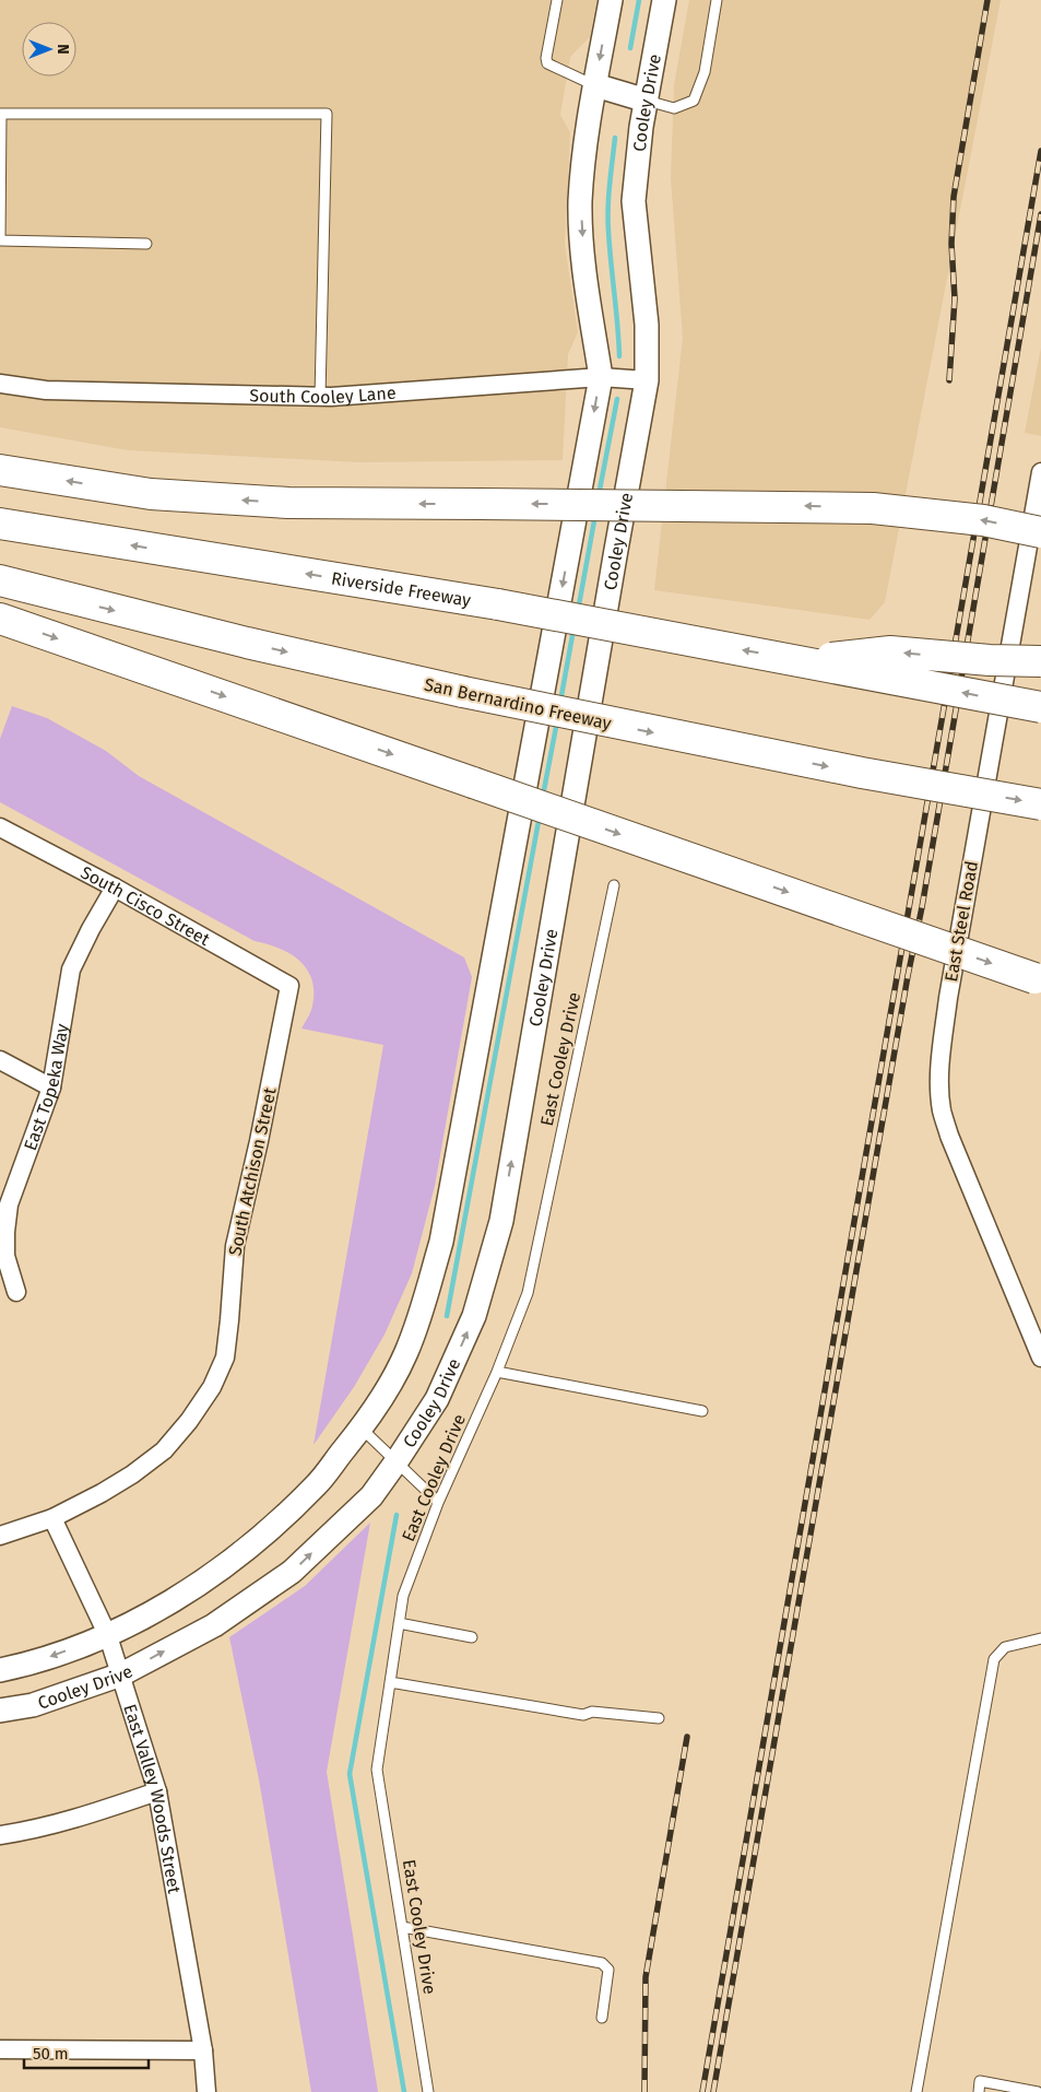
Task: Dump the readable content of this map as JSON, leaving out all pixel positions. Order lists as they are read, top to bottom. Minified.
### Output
{"streets":{"highway":["Riverside Freeway","San Bernardino Freeway"],"street":["Cooley Drive","South Cooley Lane","South Cisco Street","East Steel Road","East Topeka Way","South Atchison Street","East Valley Woods Street"],"lane":["East Cooley Drive"]},"crossings":[["Cooley Drive","South Cooley Lane"],["Cooley Drive","East Valley Woods Street"],["South Cisco Street","East Topeka Way"],["South Cisco Street","South Atchison Street"],["South Atchison Street","East Valley Woods Street"]],"scale_bar":"50 m","north":"right"}
